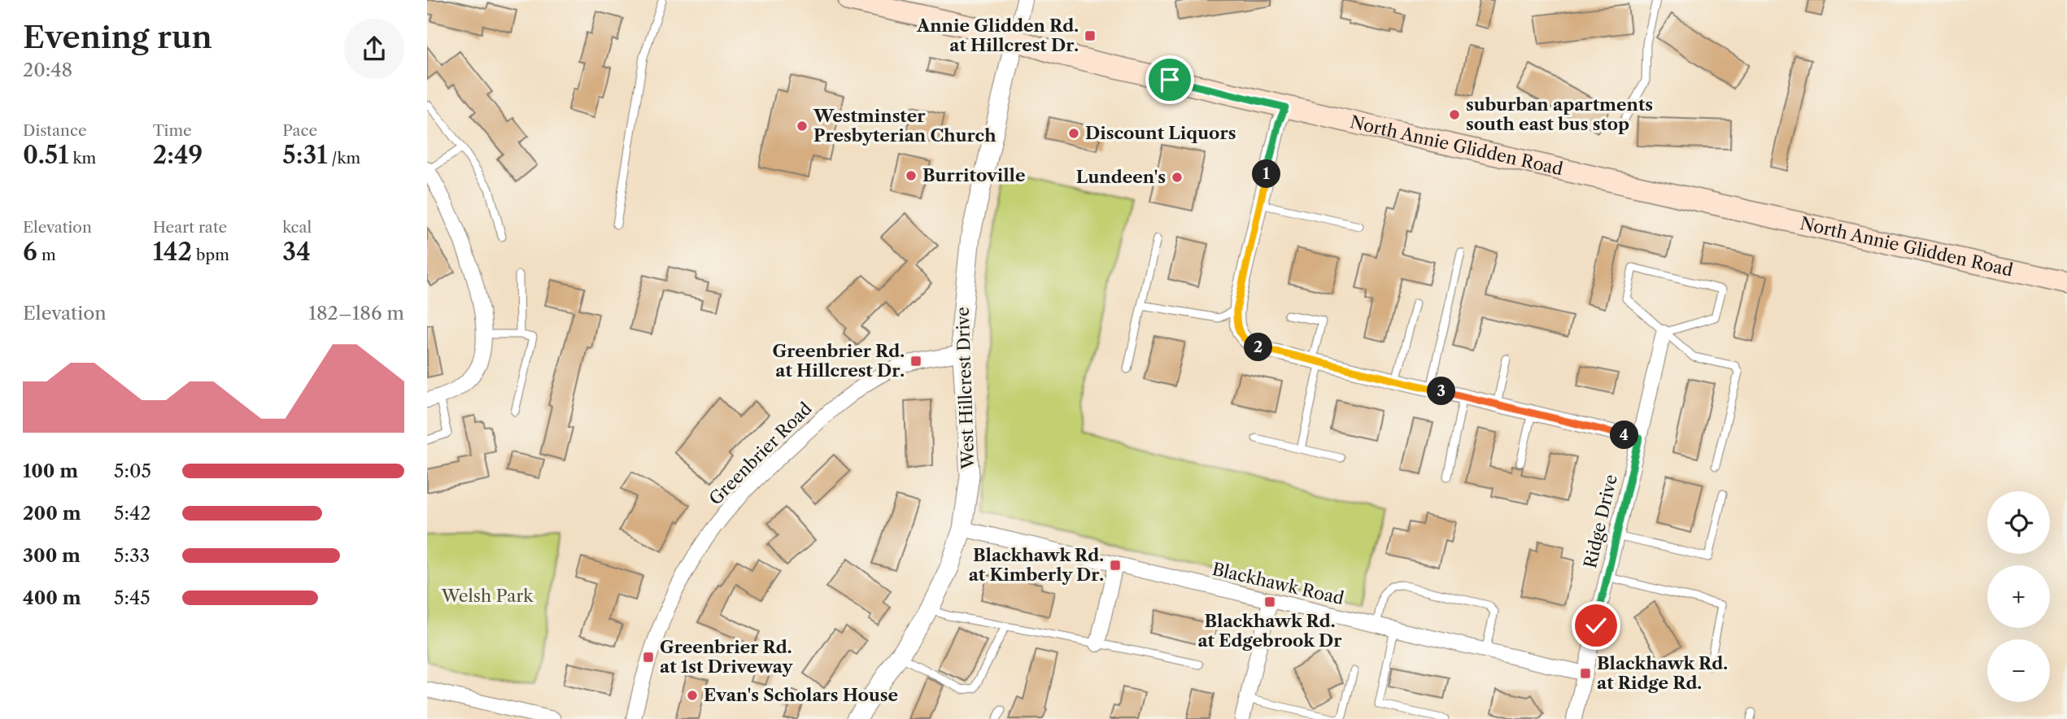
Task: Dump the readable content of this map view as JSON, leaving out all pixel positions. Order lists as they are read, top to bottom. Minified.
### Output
{"streets":{"main road":["North Annie Glidden Road"],"street":["West Hillcrest Drive","Greenbrier Road","Ridge Drive","Blackhawk Road"]},"crossings":[["North Annie Glidden Road","West Hillcrest Drive"],["West Hillcrest Drive","Greenbrier Road"],["West Hillcrest Drive","Blackhawk Road"],["Ridge Drive","Blackhawk Road"]],"parks":["Welsh Park"],"places":{"transit":["Annie Glidden Rd. at Hillcrest Dr.","Greenbrier Rd. at Hillcrest Dr.","Blackhawk Rd. at Kimberly Dr.","Blackhawk Rd. at Edgebrook Dr","Greenbrier Rd. at 1st Driveway","Blackhawk Rd. at Ridge Rd."],"other":["suburban apartments south east bus stop","Westminster Presbyterian Church","Discount Liquors","Burritoville","Lundeen's","Evan's Scholars House"]},"page":{"heading":["Evening run","20:48"],"stats":[["Distance","0.51 km"],["Time","2:49"],["Pace","5:31 /km"],["Elevation","6 m"],["Heart rate","142 bpm"],["kcal","34"]],"pins":["1","2","3","4"],"chart":["Elevation","182–186 m"],"list":[{"name":"100 m","note":"5:05"},{"name":"200 m","note":"5:42"},{"name":"300 m","note":"5:33"},{"name":"400 m","note":"5:45"}],"map_buttons":["+","−"]}}
